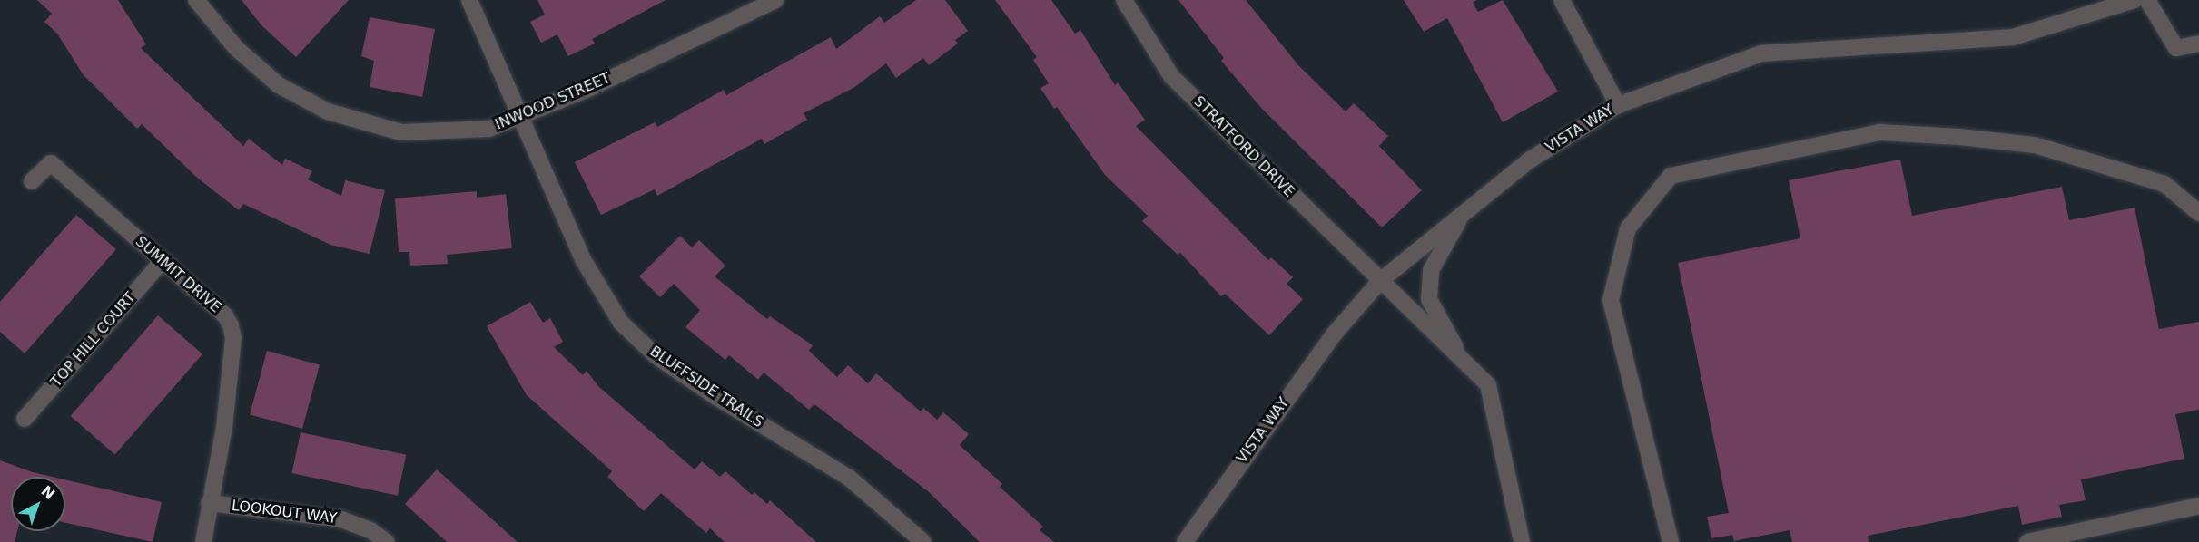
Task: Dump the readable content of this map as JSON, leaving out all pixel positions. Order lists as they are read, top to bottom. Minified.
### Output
{"streets":{"street":["INWOOD STREET","VISTA WAY","STRATFORD DRIVE","SUMMIT DRIVE","TOP HILL COURT","BLUFFSIDE TRAILS","LOOKOUT WAY"]},"crossings":[["INWOOD STREET","BLUFFSIDE TRAILS"],["VISTA WAY","STRATFORD DRIVE"],["SUMMIT DRIVE","TOP HILL COURT"],["SUMMIT DRIVE","LOOKOUT WAY"]],"north":"top right"}
